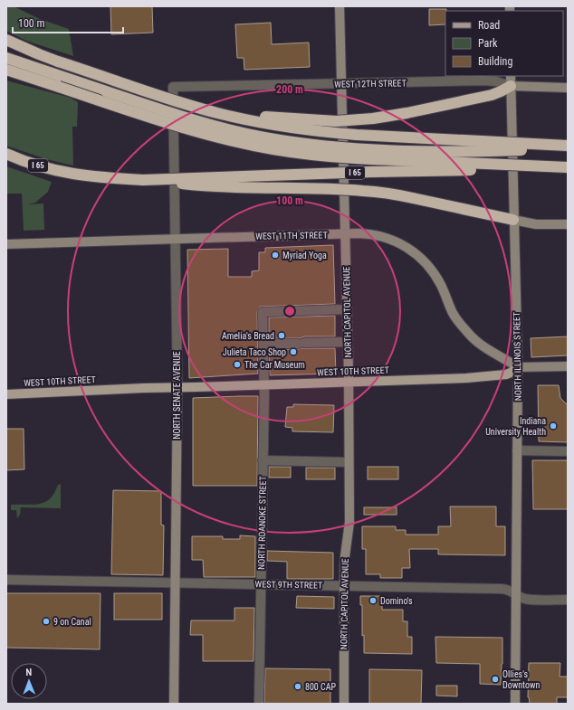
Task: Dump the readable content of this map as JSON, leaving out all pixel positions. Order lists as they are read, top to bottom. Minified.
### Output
{"streets":{"highway":["I 65"],"main road":["WEST 12TH STREET","WEST 11TH STREET","NORTH CAPITOL AVENUE","NORTH ILLINOIS STREET","WEST 10TH STREET","NORTH SENATE AVENUE"],"street":["NORTH ROANOKE STREET","WEST 9TH STREET"]},"crossings":[["WEST 12TH STREET","NORTH CAPITOL AVENUE"],["WEST 12TH STREET","NORTH ILLINOIS STREET"],["WEST 12TH STREET","NORTH SENATE AVENUE"],["WEST 11TH STREET","NORTH CAPITOL AVENUE"],["WEST 11TH STREET","NORTH ILLINOIS STREET"],["WEST 11TH STREET","WEST 10TH STREET"],["WEST 11TH STREET","NORTH SENATE AVENUE"],["NORTH CAPITOL AVENUE","WEST 10TH STREET"],["NORTH CAPITOL AVENUE","NORTH ROANOKE STREET"],["NORTH CAPITOL AVENUE","WEST 9TH STREET"],["NORTH ILLINOIS STREET","WEST 10TH STREET"],["NORTH ILLINOIS STREET","WEST 9TH STREET"],["WEST 10TH STREET","NORTH SENATE AVENUE"],["WEST 10TH STREET","NORTH ROANOKE STREET"],["NORTH SENATE AVENUE","WEST 9TH STREET"],["NORTH ROANOKE STREET","WEST 9TH STREET"]],"places":["Myriad Yoga","Amelia's Bread","Julieta Taco Shop","The Car Museum","Indiana University Health","Domino's","9 on Canal","Ollies's Downtown","800 CAP"],"legend":["Road","Park","Building"],"scale_bar":"100 m","north":"top","rings":["200 m","100 m"]}
